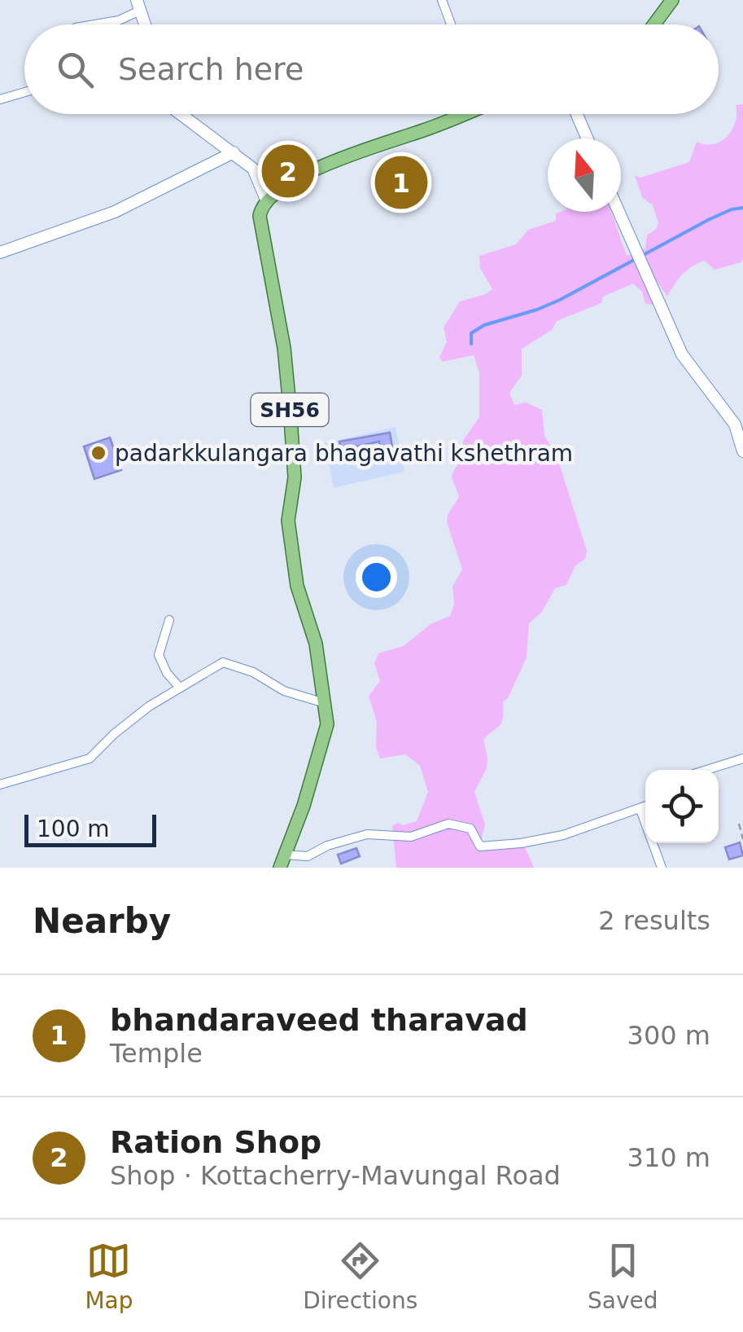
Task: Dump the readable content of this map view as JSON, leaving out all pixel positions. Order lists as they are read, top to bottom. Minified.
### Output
{"streets":{"main road":["SH56"]},"places":["padarkkulangara bhagavathi kshethram"],"scale_bar":"100 m","north":"top","page":{"search":"Search here","pins":["2","1"],"scale":"100 m","heading":["Nearby","2 results"],"list":[{"mark":"1","name":"bhandaraveed tharavad","note":"Temple","value":"300 m"},{"mark":"2","name":"Ration Shop","note":"Shop · Kottacherry-Mavungal Road","value":"310 m"}],"nav":["Map","Directions","Saved"]}}
